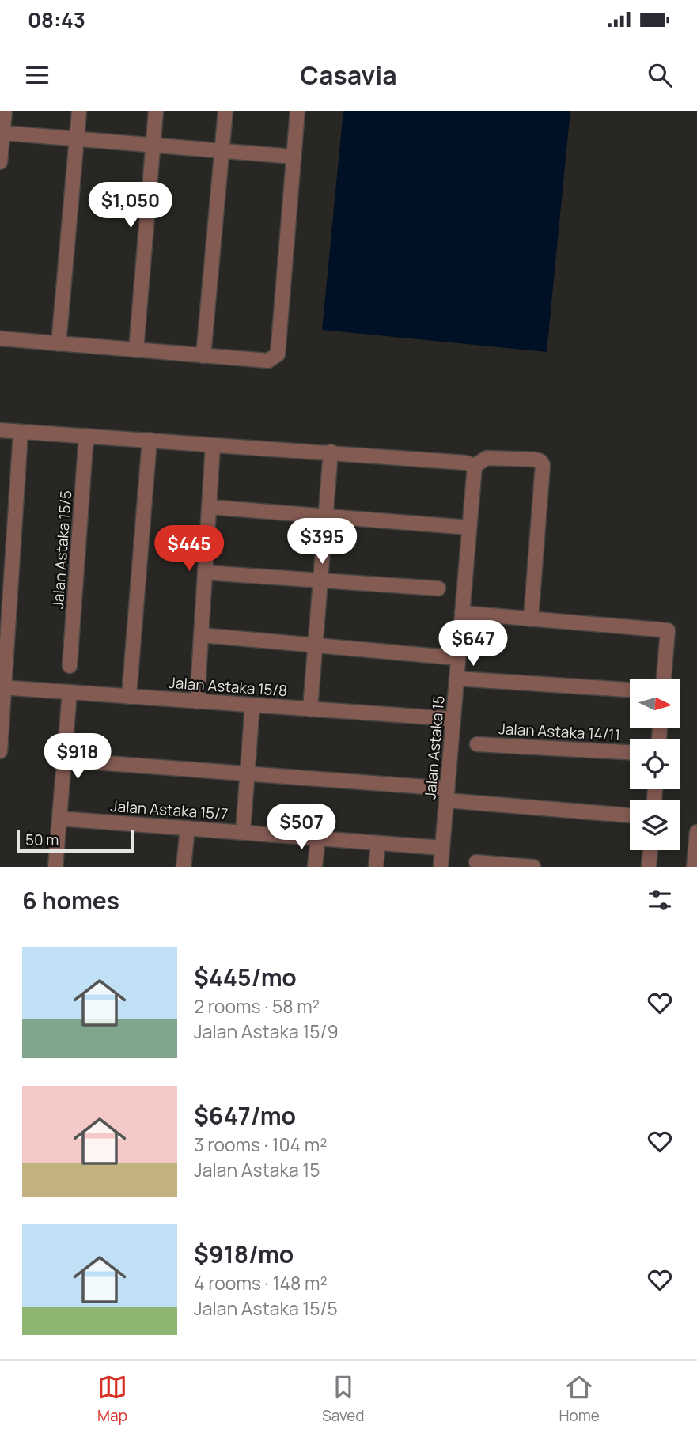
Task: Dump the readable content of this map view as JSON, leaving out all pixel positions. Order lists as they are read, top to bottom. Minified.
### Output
{"streets":{"street":["Jalan Astaka 15/5","Jalan Astaka 15/8","Jalan Astaka 14/11","Jalan Astaka 15","Jalan Astaka 15/7"]},"crossings":[["Jalan Astaka 15/8","Jalan Astaka 15"],["Jalan Astaka 15","Jalan Astaka 15/7"]],"scale_bar":"50 m","north":"right","page":{"status":"08:43","header":"Casavia","price":["$1,050","$395","$445","$647","$918","$507"],"scale":"50 m","heading":"6 homes","list":[{"name":"$445/mo","note":"2 rooms · 58 m² · Jalan Astaka 15/9"},{"name":"$647/mo","note":"3 rooms · 104 m² · Jalan Astaka 15"},{"name":"$918/mo","note":"4 rooms · 148 m² · Jalan Astaka 15/5"}],"tabs":["Map","Saved","Home"]}}
